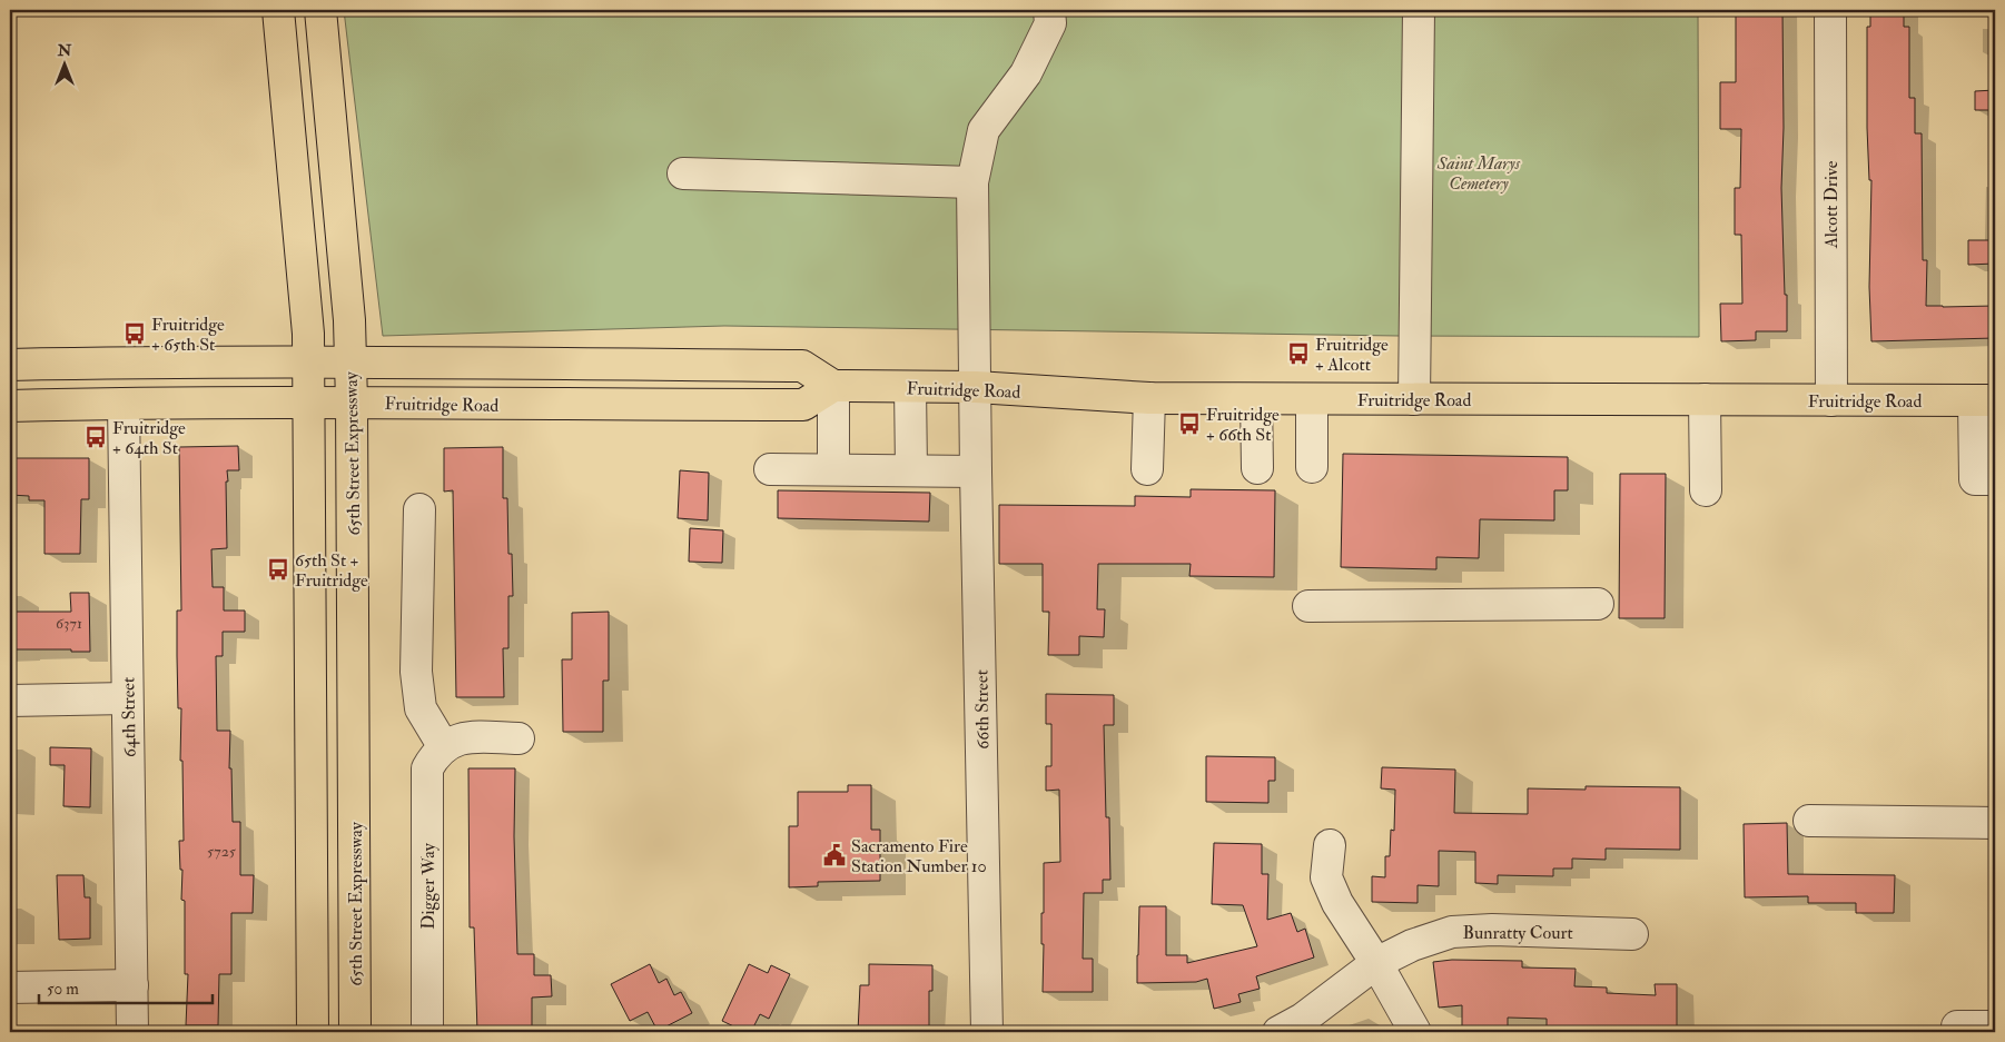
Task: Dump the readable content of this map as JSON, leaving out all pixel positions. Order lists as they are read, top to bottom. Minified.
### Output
{"streets":{"main road":["Fruitridge Road","65th Street Expressway"],"street":["Alcott Drive","66th Street","64th Street","Digger Way","Bunratty Court"]},"crossings":[["Alcott Drive","Fruitridge Road"],["Fruitridge Road","65th Street Expressway"],["Fruitridge Road","66th Street"],["Fruitridge Road","64th Street"]],"parks":["Saint Marys Cemetery"],"places":{"bus stop":["Fruitridge + 65th St","Fruitridge + Alcott","Fruitridge + 66th St","Fruitridge + 64th St","65th St + Fruitridge"],"public building":["Sacramento Fire Station Number 10"]},"house_numbers":["6371","5725"],"scale_bar":"50 m","north":"top"}
